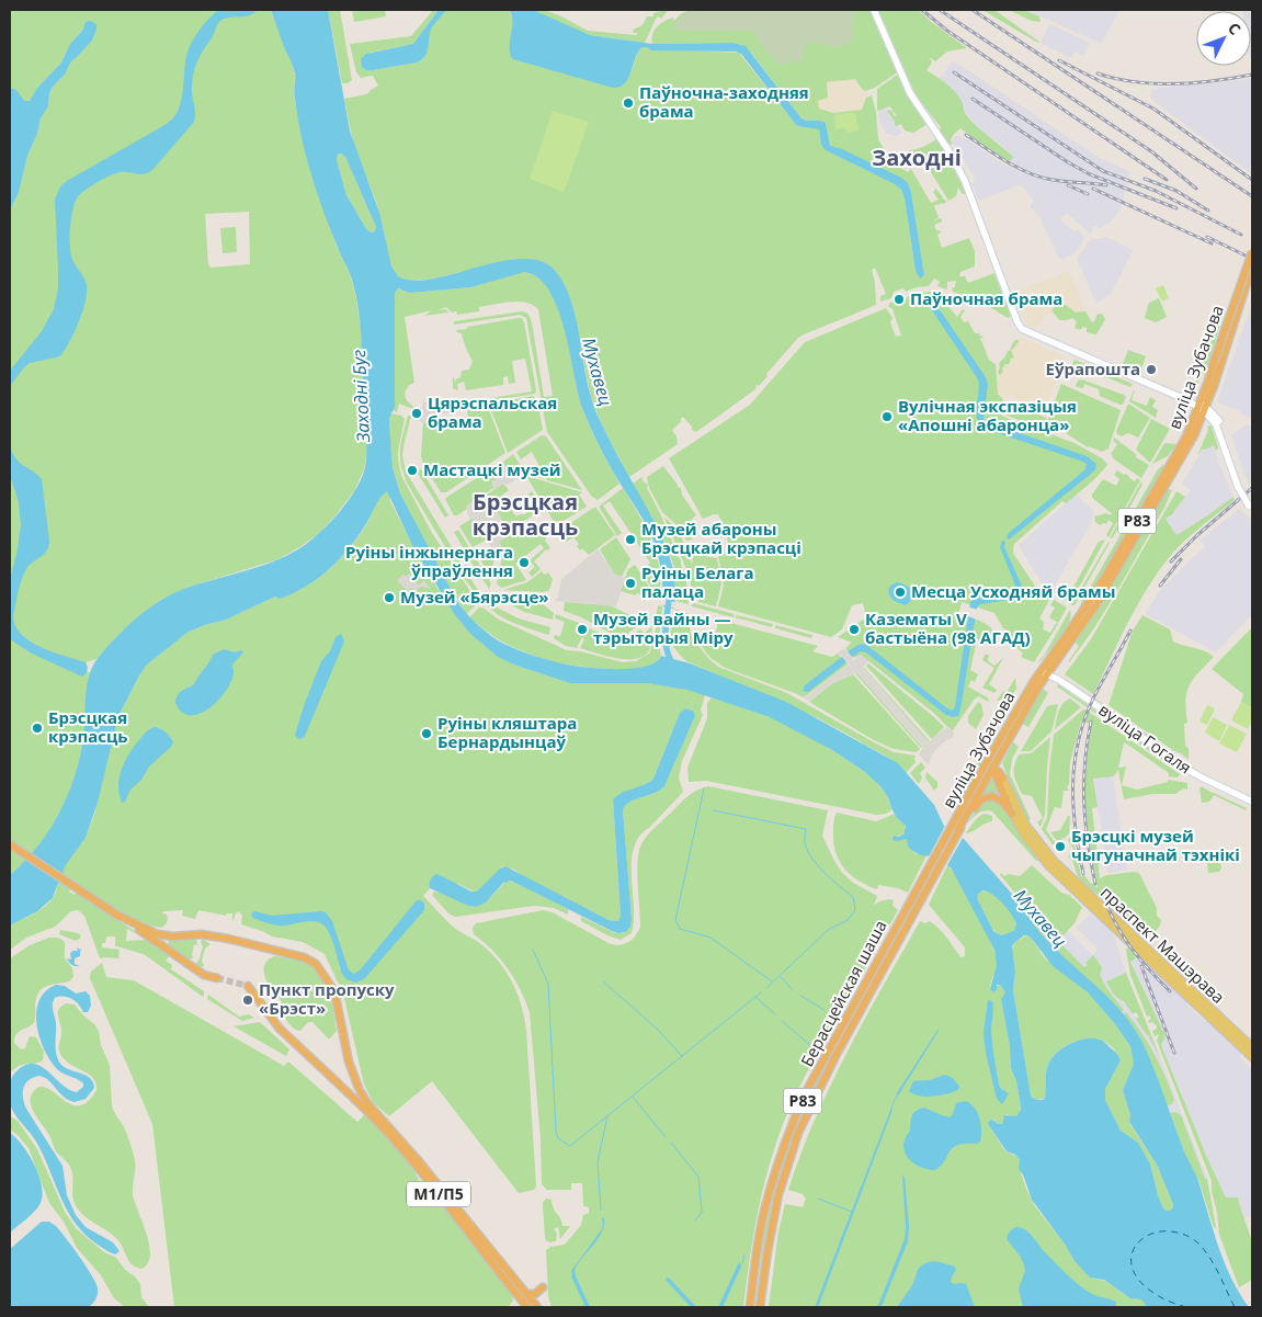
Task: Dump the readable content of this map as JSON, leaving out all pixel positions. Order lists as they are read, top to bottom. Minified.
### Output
{"streets":{"highway":["вуліца Зубачова","Р83","Берасцейская шаша","М1/П5"],"main road":["вуліца Гогаля","праспект Машэрава"]},"crossings":[["вуліца Зубачова","Р83"],["вуліца Зубачова","вуліца Гогаля"],["Р83","Берасцейская шаша"]],"districts":["Заходні","Брэсцкая крэпасць"],"water":["Мухавец","Заходні Буг"],"places":["Паўночна-заходняя брама","Паўночная брама","Еўрапошта","Цярэспальская брама","Вулічная экспазіцыя «Апошні абаронца»","Мастацкі музей","Музей абароны Брэсцкай крэпасці","Руіны інжынернага ўпраўлення","Руіны Белага палаца","Месца Усходняй брамы","Музей «Бярэсце»","Музей вайны — тэрыторыя Міру","Казематы V бастыёна (98 АГАД)","Брэсцкая крэпасць","Руіны кляштара Бернардынцаў","Брэсцкі музей чыгуначнай тэхнікі","Пункт пропуску «Брэст»"],"north":"top right"}
